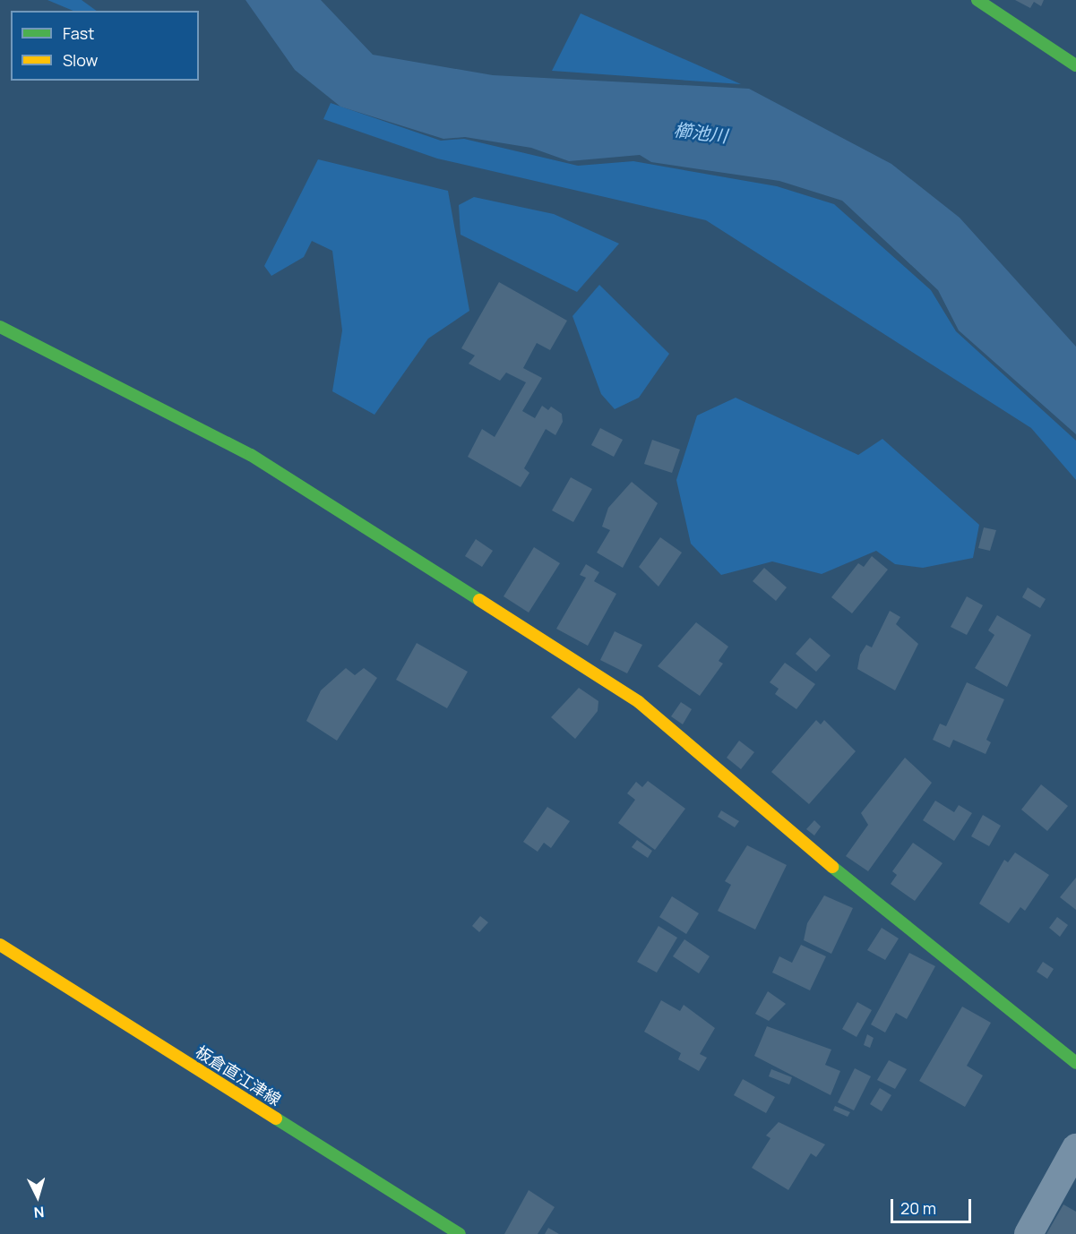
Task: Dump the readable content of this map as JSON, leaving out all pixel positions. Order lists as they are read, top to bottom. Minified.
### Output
{"streets":{"street":["板倉直江津線"]},"water":["櫛池川"],"legend":["Fast","Slow"],"scale_bar":"20 m","north":"bottom"}
